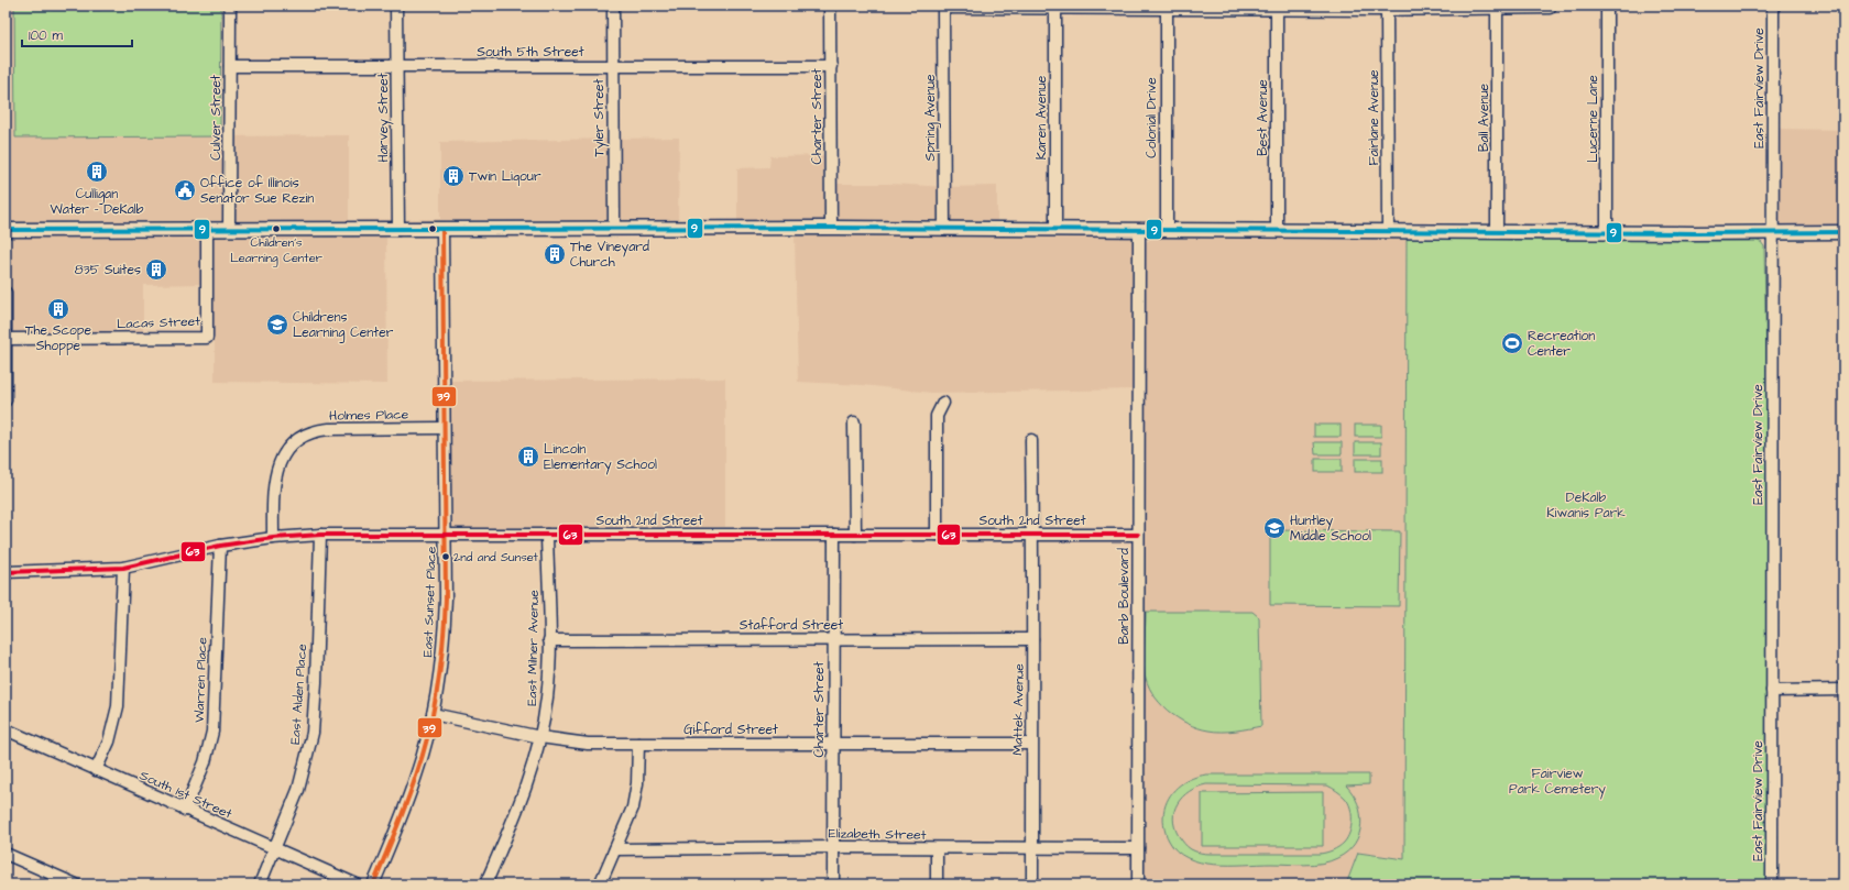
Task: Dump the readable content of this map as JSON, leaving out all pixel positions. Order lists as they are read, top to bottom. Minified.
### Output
{"streets":{"street":["South 5th Street","East Fairview Drive","Charter Street","Culver Street","Harvey Street","Tyler Street","Spring Avenue","Karen Avenue","Colonial Drive","Best Avenue","Fairlane Avenue","Ball Avenue","Lucerne Lane","Lacas Street","Holmes Place","South 2nd Street","Barb Boulevard","East Sunset Place","Stafford Street","East Milner Avenue","Warren Place","East Alden Place","Mattek Avenue","Gifford Street","South 1st Street","Elizabeth Street"]},"crossings":[["South 5th Street","Charter Street"],["South 5th Street","Culver Street"],["South 5th Street","Harvey Street"],["South 5th Street","Tyler Street"],["Charter Street","South 2nd Street"],["Charter Street","Stafford Street"],["Charter Street","Gifford Street"],["Charter Street","Elizabeth Street"],["Holmes Place","South 2nd Street"],["Holmes Place","East Sunset Place"],["South 2nd Street","Barb Boulevard"],["South 2nd Street","East Sunset Place"],["South 2nd Street","East Milner Avenue"],["South 2nd Street","Warren Place"],["South 2nd Street","East Alden Place"],["South 2nd Street","Mattek Avenue"],["Barb Boulevard","Elizabeth Street"],["East Sunset Place","Gifford Street"],["Stafford Street","East Milner Avenue"],["Stafford Street","Mattek Avenue"],["East Milner Avenue","Gifford Street"],["Warren Place","South 1st Street"],["East Alden Place","South 1st Street"],["Mattek Avenue","Gifford Street"],["Mattek Avenue","Elizabeth Street"]],"parks":["DeKalb Kiwanis Park","Fairview Park Cemetery"],"places":{"building":["Culligan Water - DeKalb","Twin Liqour","The Vineyard Church","835 Suites","The Scope Shoppe","Lincoln Elementary School"],"public building":["Office of Illinois Senator Sue Rezin"],"other":["Children's Learning Center","2nd and Sunset"],"school or university":["Childrens Learning Center","Huntley Middle School"],"sports":["Recreation Center"]},"lines":["transit line 9","transit line 39","transit line 63"],"scale_bar":"100 m"}
